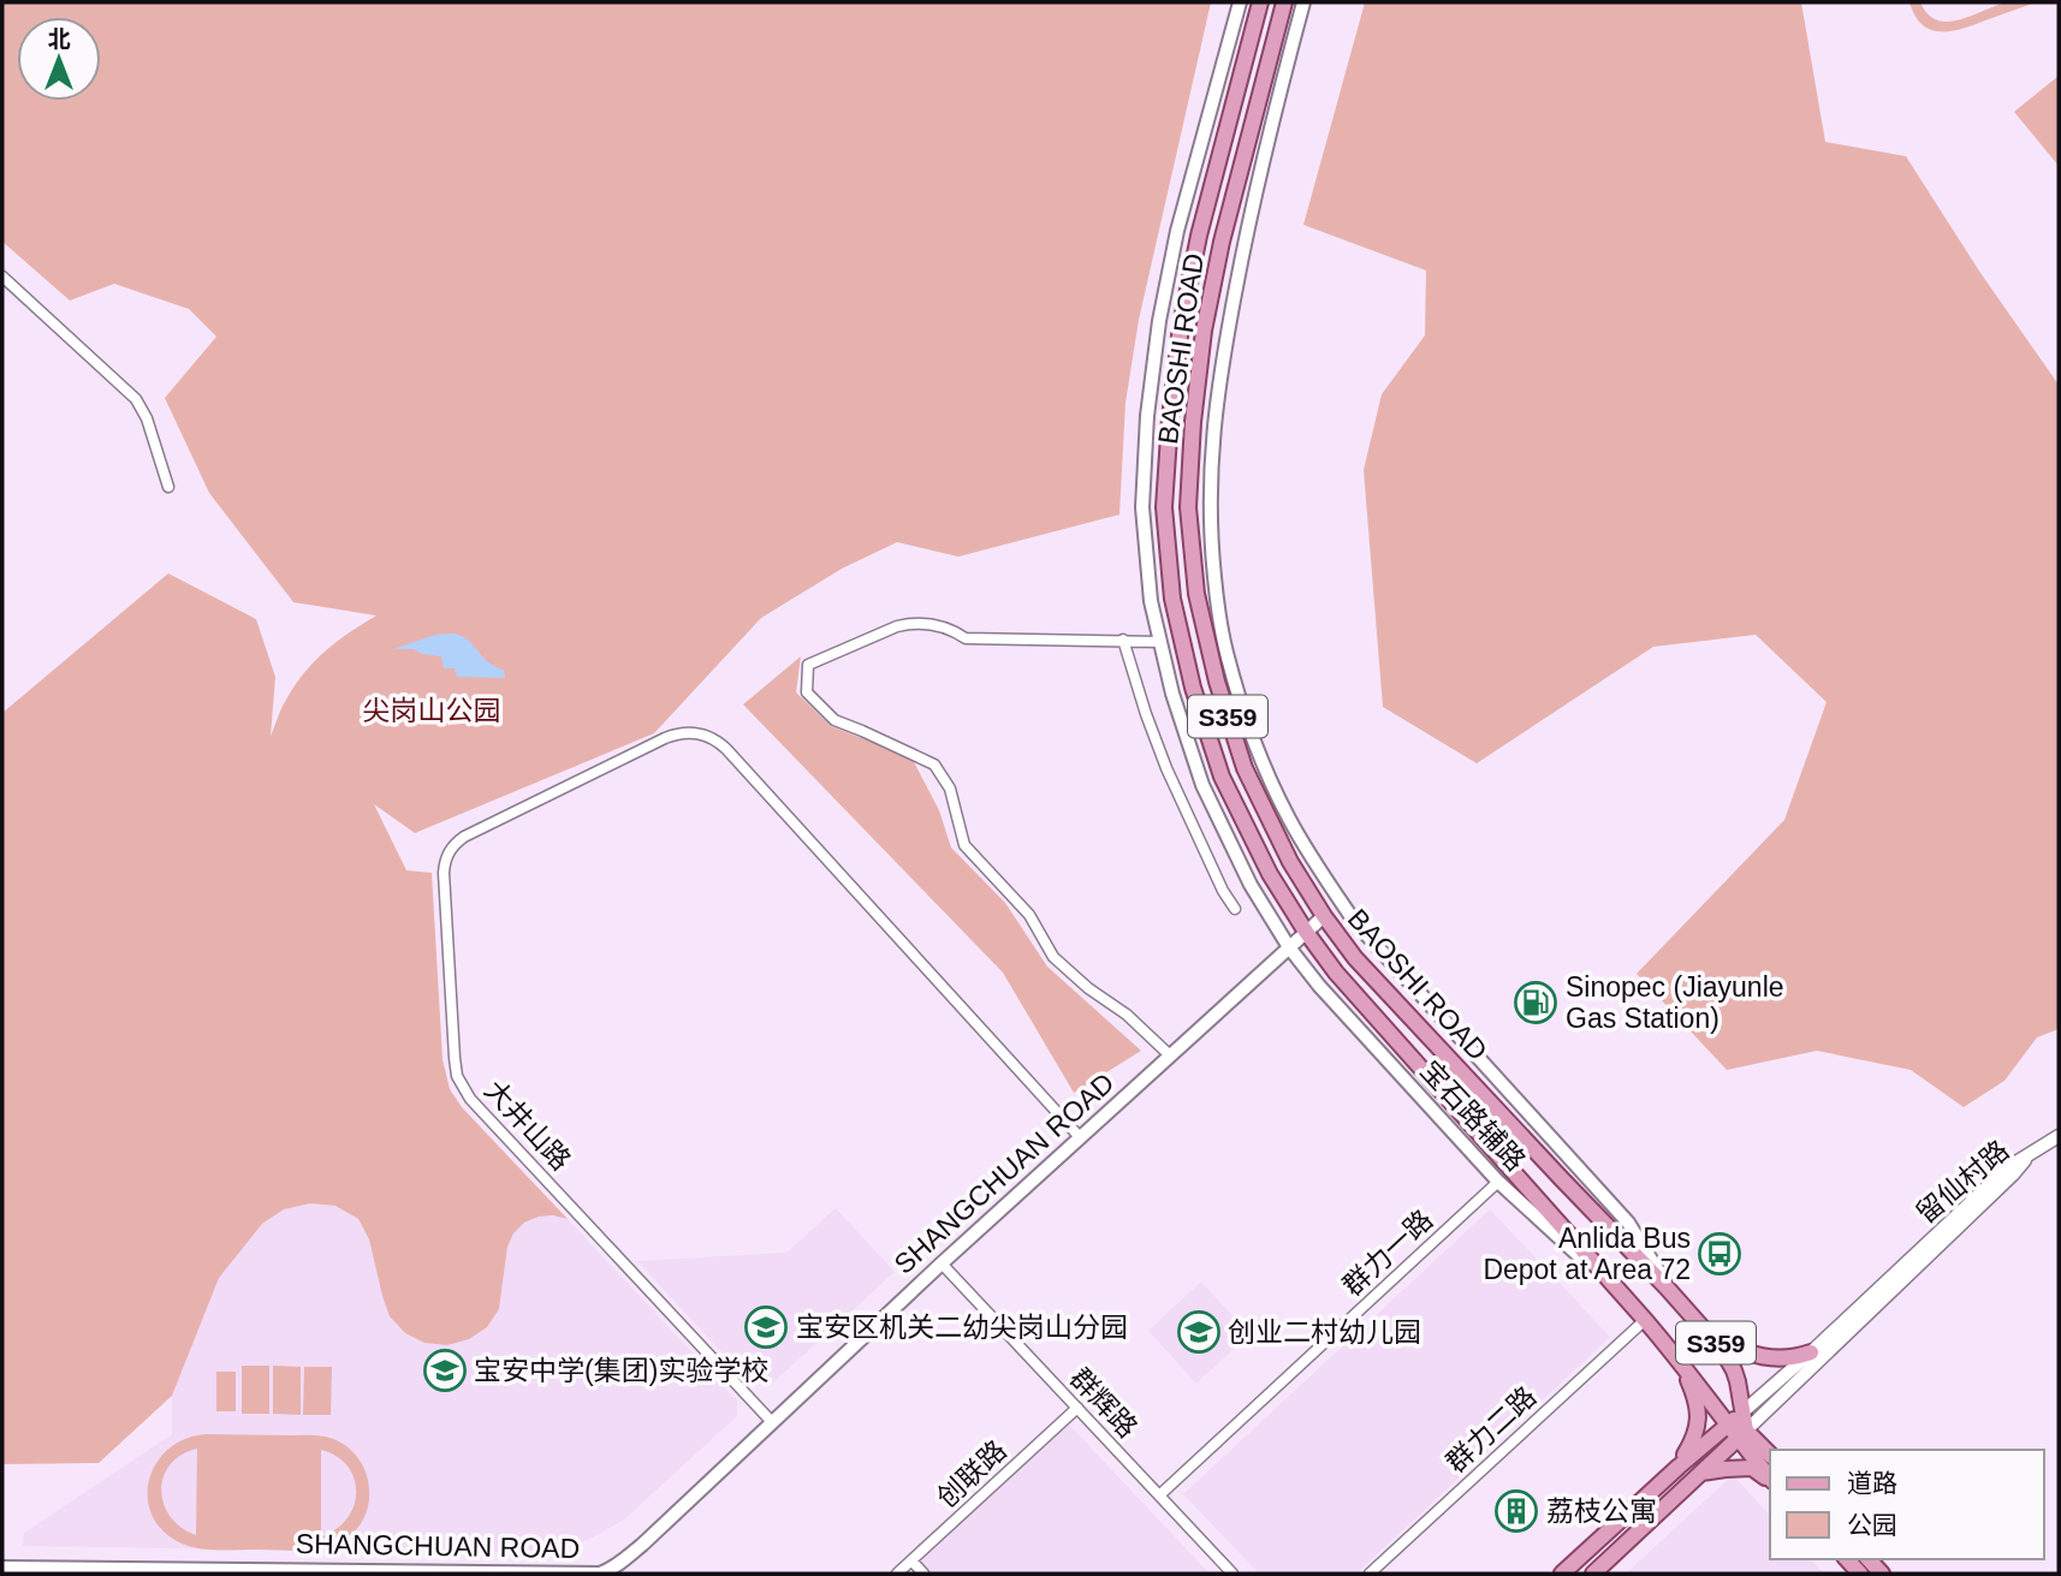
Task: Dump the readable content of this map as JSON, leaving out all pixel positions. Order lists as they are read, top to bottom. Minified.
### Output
{"streets":{"main road":["BAOSHI ROAD","S359","宝石路辅路","SHANGCHUAN ROAD"],"street":["大井山路","留仙村路","群力一路","群辉路","群力二路","创联路"]},"crossings":[["BAOSHI ROAD","S359"],["BAOSHI ROAD","宝石路辅路"],["BAOSHI ROAD","SHANGCHUAN ROAD"],["BAOSHI ROAD","留仙村路"],["BAOSHI ROAD","群力二路"],["S359","留仙村路"],["宝石路辅路","SHANGCHUAN ROAD"],["宝石路辅路","群力一路"],["大井山路","SHANGCHUAN ROAD"],["SHANGCHUAN ROAD","群辉路"],["群力一路","群辉路"],["群辉路","创联路"]],"parks":["尖岗山公园"],"places":{"fuel station":["Sinopec (Jiayunle Gas Station)"],"bus stop":["Anlida Bus Depot at Area 72"],"school or university":["宝安区机关二幼尖岗山分园","创业二村幼儿园","宝安中学(集团)实验学校"],"building":["荔枝公寓"]},"legend":["道路","公园"],"north":"top"}
